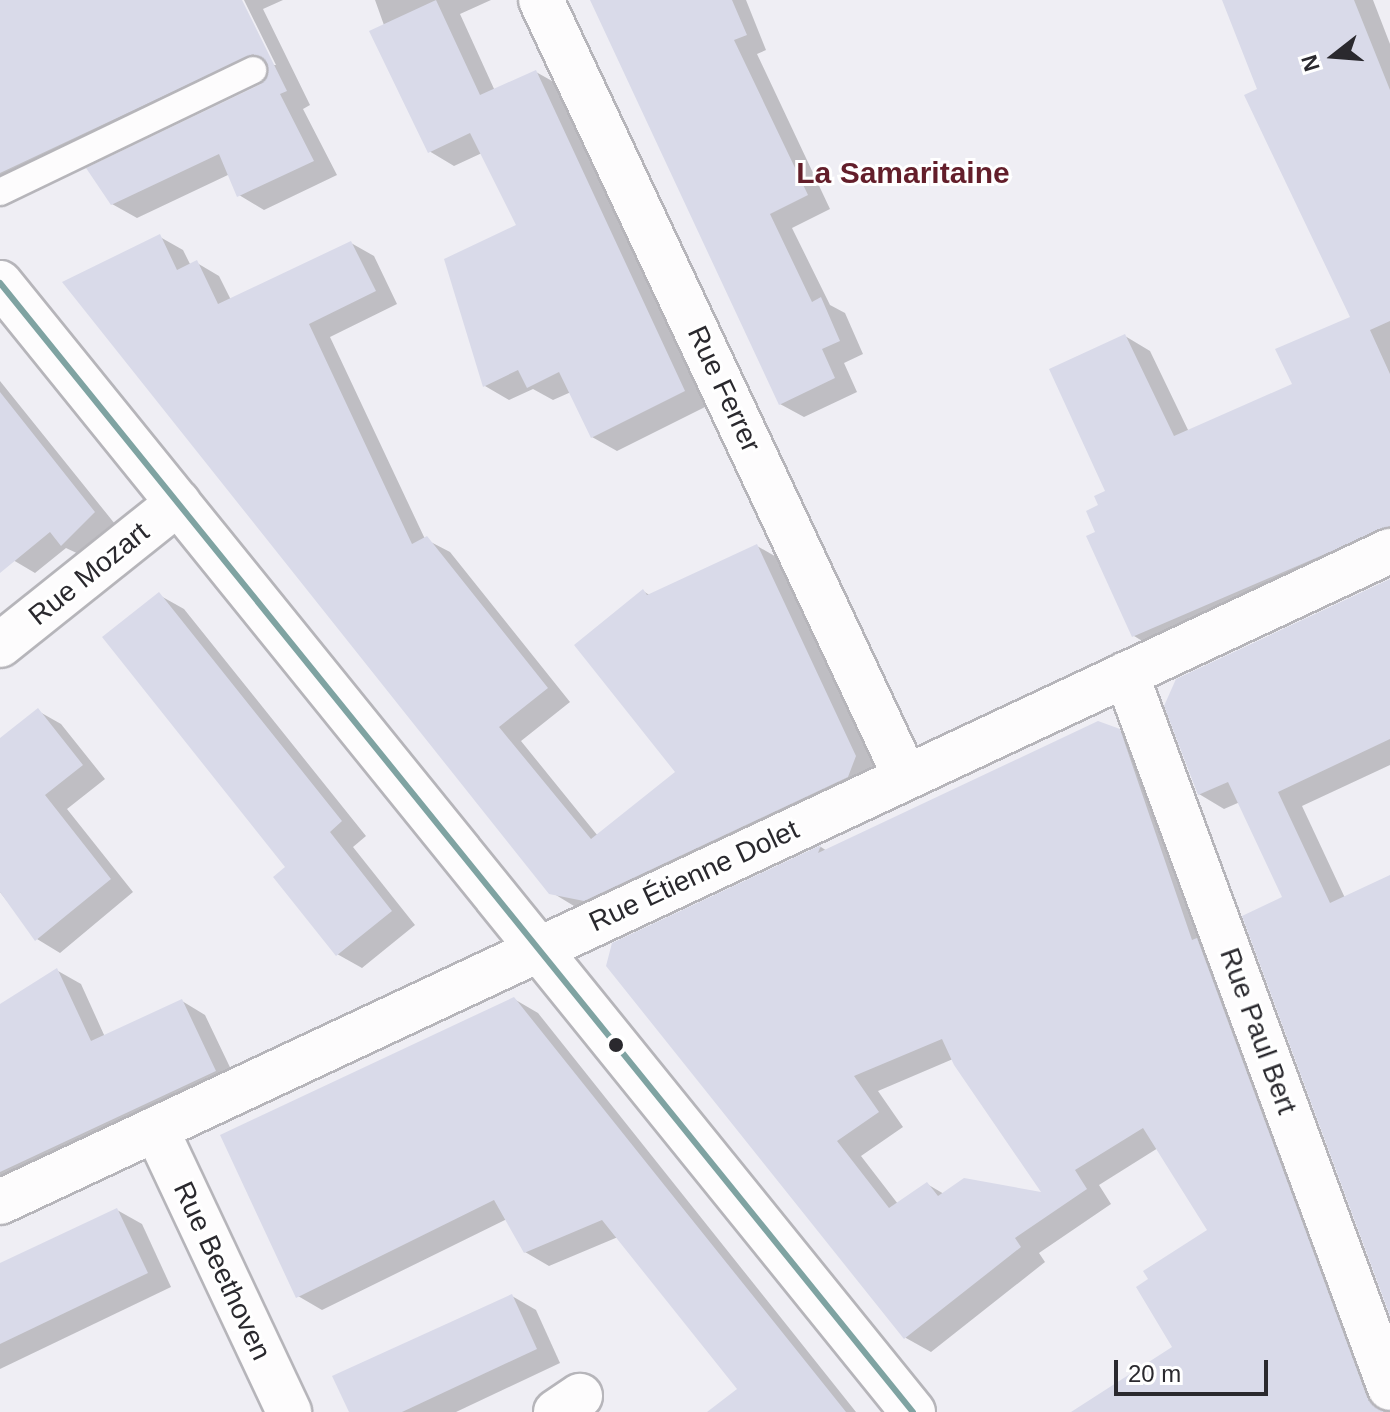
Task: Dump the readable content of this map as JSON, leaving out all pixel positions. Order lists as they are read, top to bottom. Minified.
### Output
{"streets":{"street":["Rue Ferrer","Rue Mozart","Rue Étienne Dolet","Rue Paul Bert","Rue Beethoven"]},"crossings":[["Rue Ferrer","Rue Étienne Dolet"],["Rue Étienne Dolet","Rue Paul Bert"],["Rue Étienne Dolet","Rue Beethoven"]],"districts":["La Samaritaine"],"scale_bar":"20 m","north":"left"}
